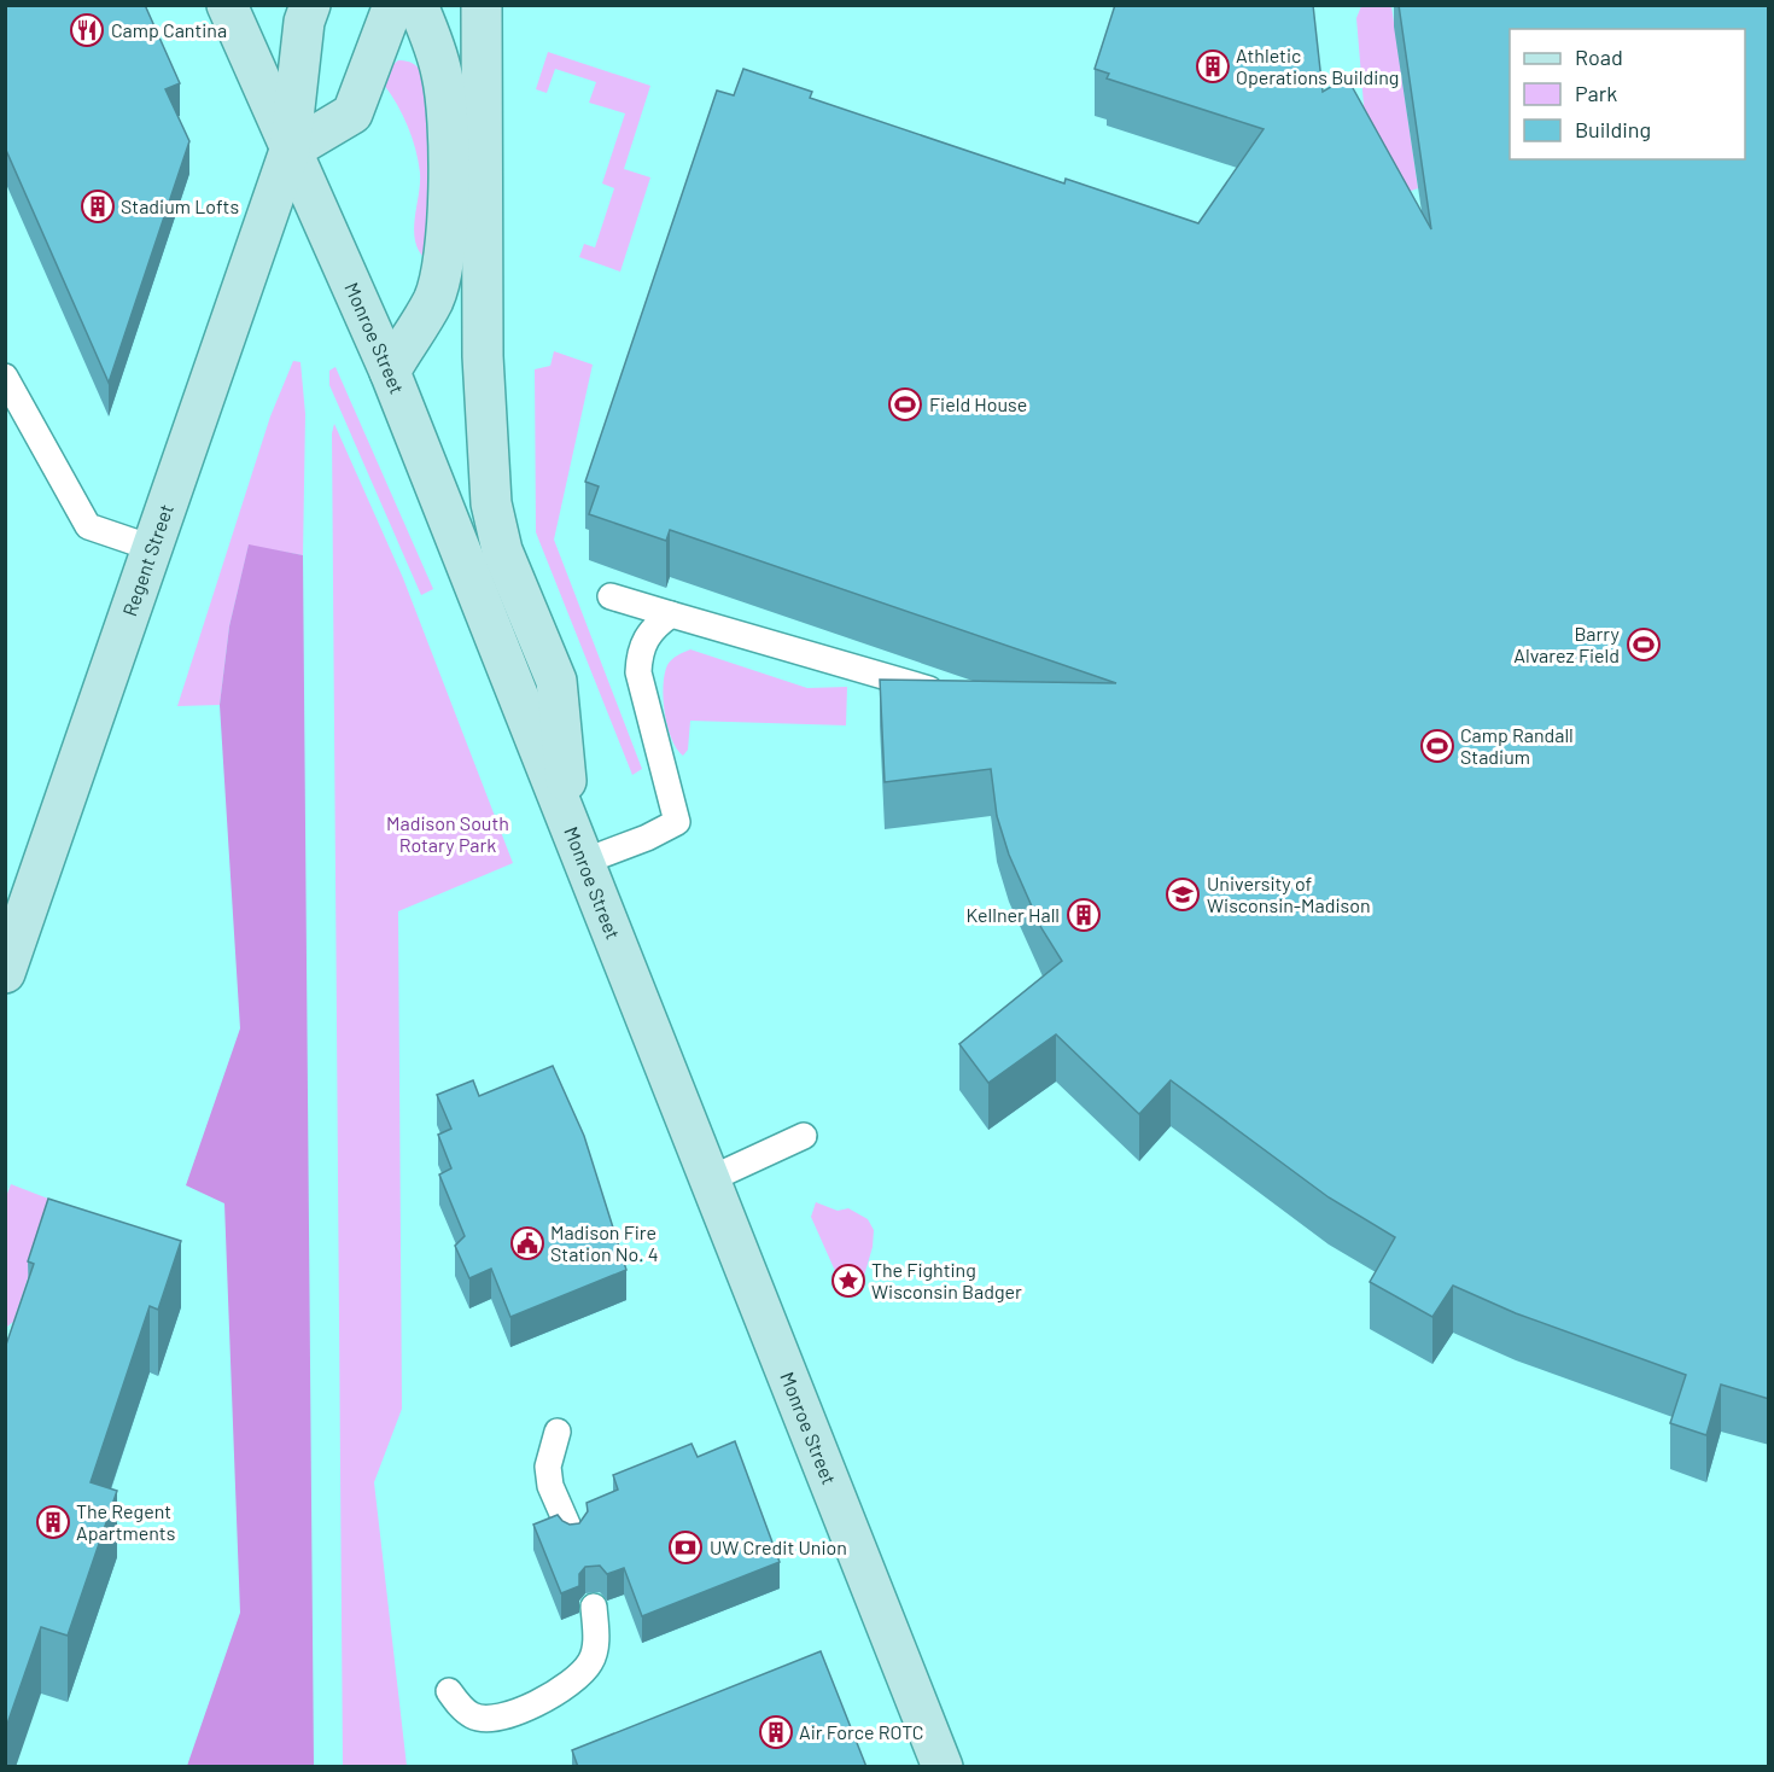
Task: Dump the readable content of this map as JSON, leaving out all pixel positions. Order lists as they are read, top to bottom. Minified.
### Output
{"streets":{"main road":["Monroe Street","Regent Street"]},"crossings":[["Monroe Street","Regent Street"]],"parks":["Madison South Rotary Park"],"places":{"restaurant":["Camp Cantina"],"building":["Athletic Operations Building","Stadium Lofts","Kellner Hall","The Regent Apartments","Air Force ROTC"],"sports":["Field House","Barry Alvarez Field","Camp Randall Stadium"],"school or university":["University of Wisconsin-Madison"],"public building":["Madison Fire Station No. 4"],"place":["The Fighting Wisconsin Badger"],"bank":["UW Credit Union"]},"legend":["Road","Park","Building"]}
